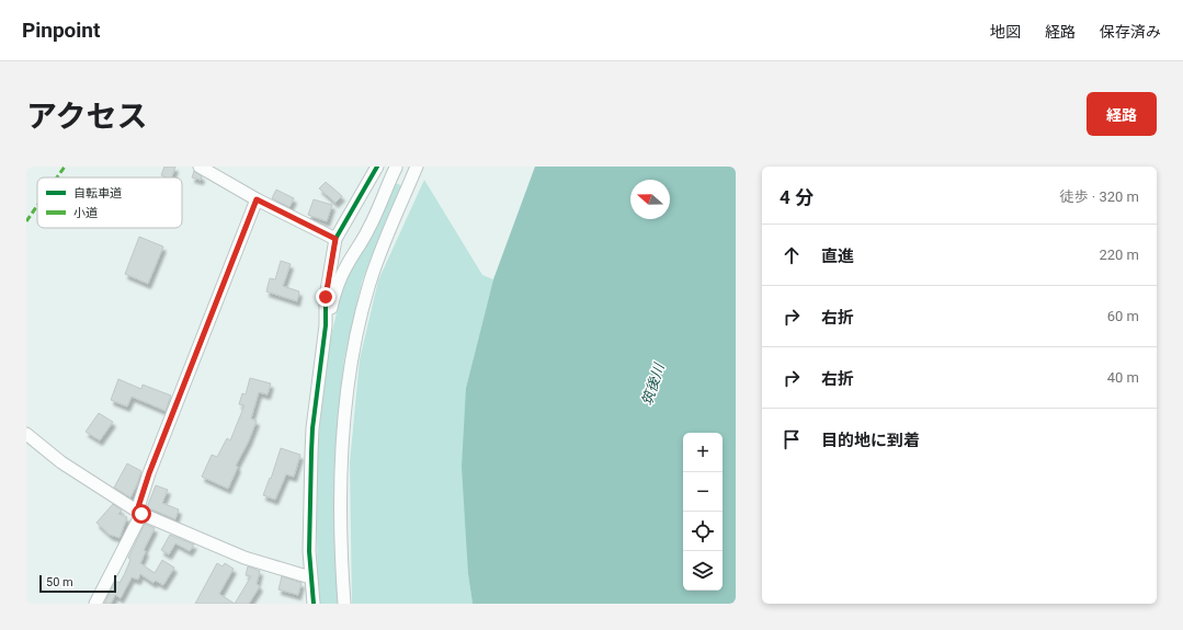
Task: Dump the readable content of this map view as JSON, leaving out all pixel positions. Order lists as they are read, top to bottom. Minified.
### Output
{"water":["筑後川"],"legend":["自転車道","小道"],"scale_bar":"50 m","north":"left","page":{"header":"Pinpoint","nav":["地図","経路","保存済み"],"title":"アクセス","buttons":"経路","heading":["4 分","徒歩 · 320 m"],"list":[["直進","220 m"],["右折","60 m"],["右折","40 m"],"目的地に到着"],"map_buttons":["+","−"],"scale":"50 m"}}
